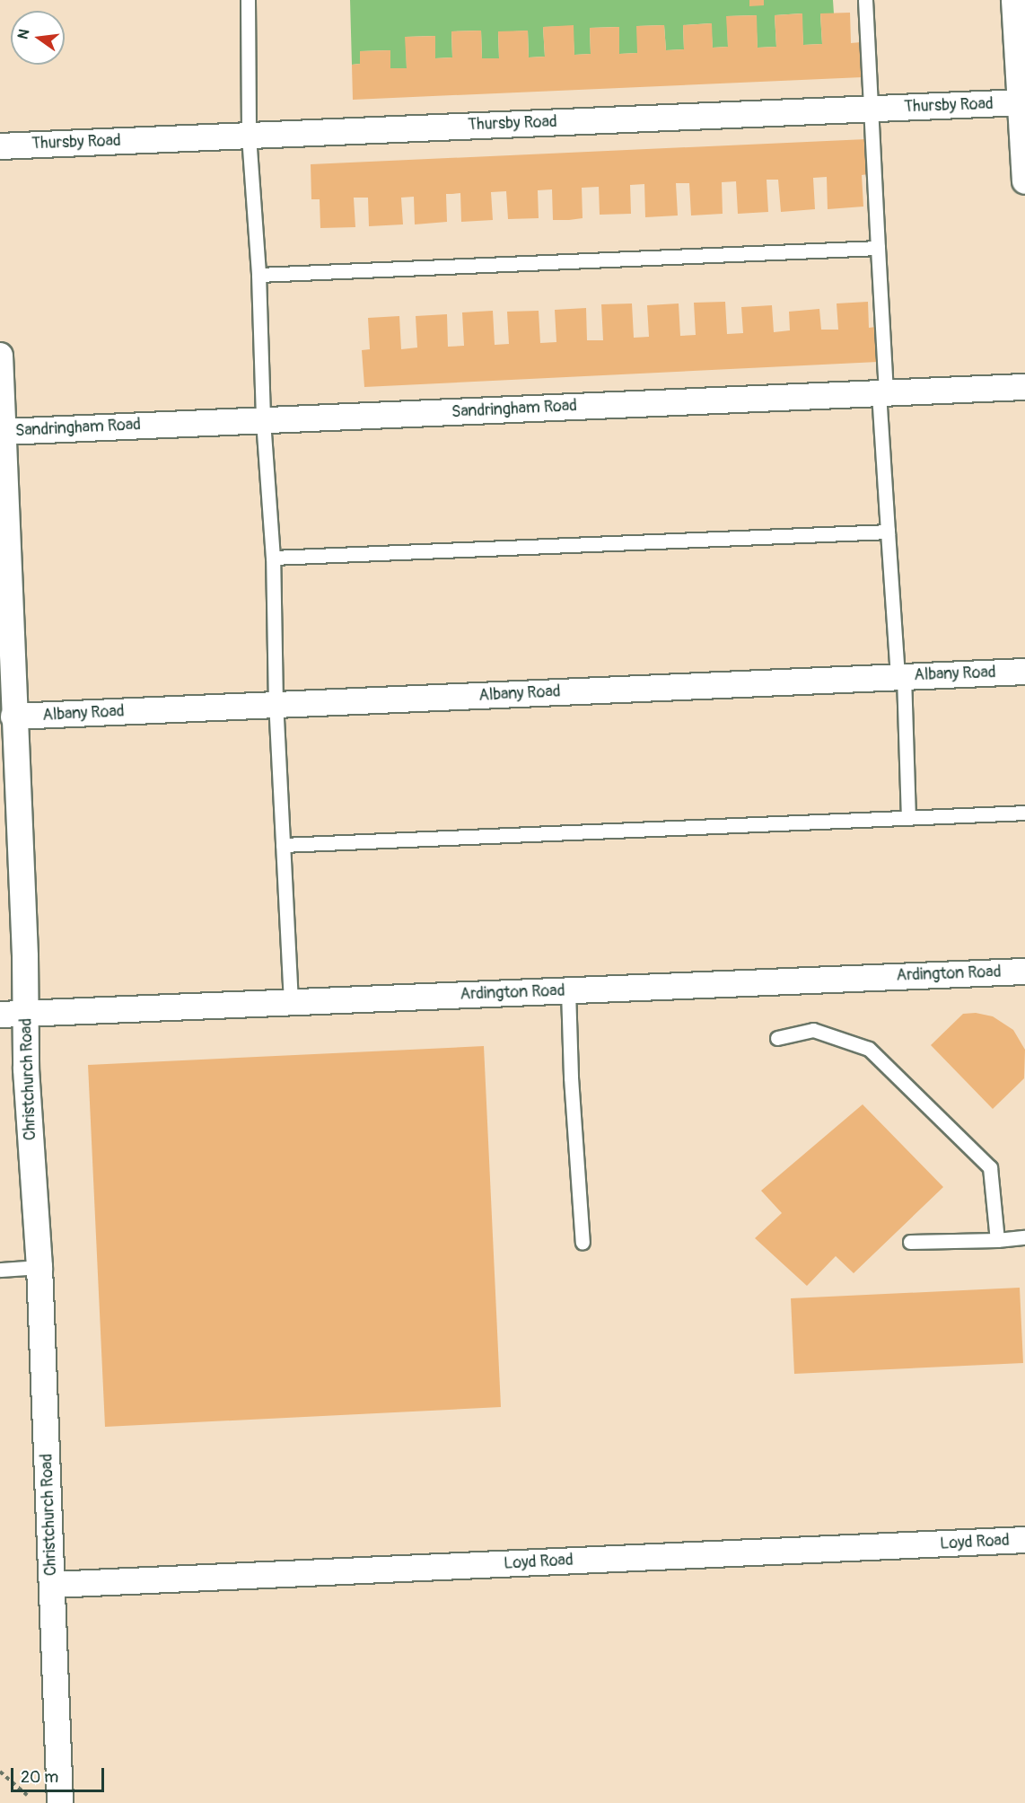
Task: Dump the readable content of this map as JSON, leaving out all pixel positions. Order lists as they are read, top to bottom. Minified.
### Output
{"streets":{"street":["Thursby Road","Sandringham Road","Albany Road","Ardington Road","Christchurch Road","Loyd Road"]},"crossings":[["Sandringham Road","Christchurch Road"],["Albany Road","Christchurch Road"],["Ardington Road","Christchurch Road"],["Christchurch Road","Loyd Road"]],"scale_bar":"20 m","north":"left"}
